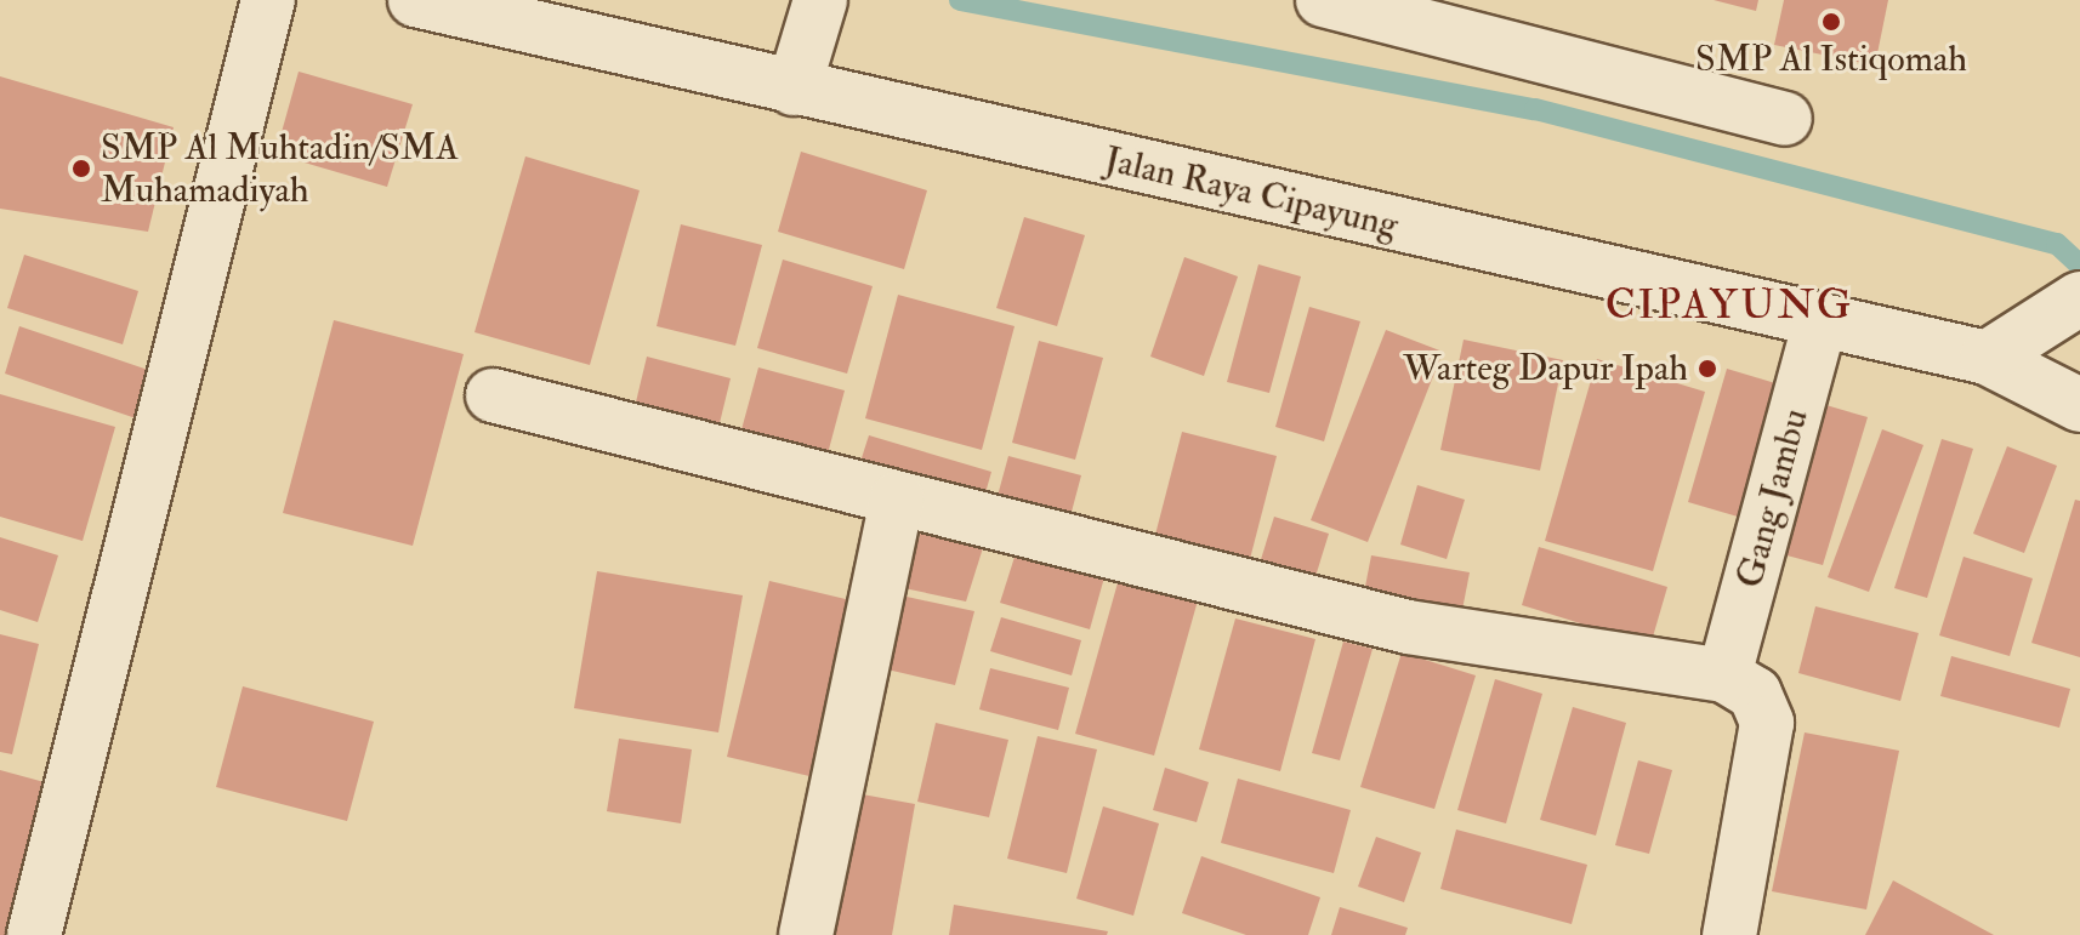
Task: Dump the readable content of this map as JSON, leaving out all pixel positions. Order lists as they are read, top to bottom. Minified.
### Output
{"streets":{"street":["Jalan Raya Cipayung","Gang Jambu"]},"crossings":[["Jalan Raya Cipayung","Gang Jambu"]],"districts":["CIPAYUNG"],"places":["SMP Al Istiqomah","SMP Al Muhtadin/SMA Muhamadiyah","Warteg Dapur Ipah"]}
